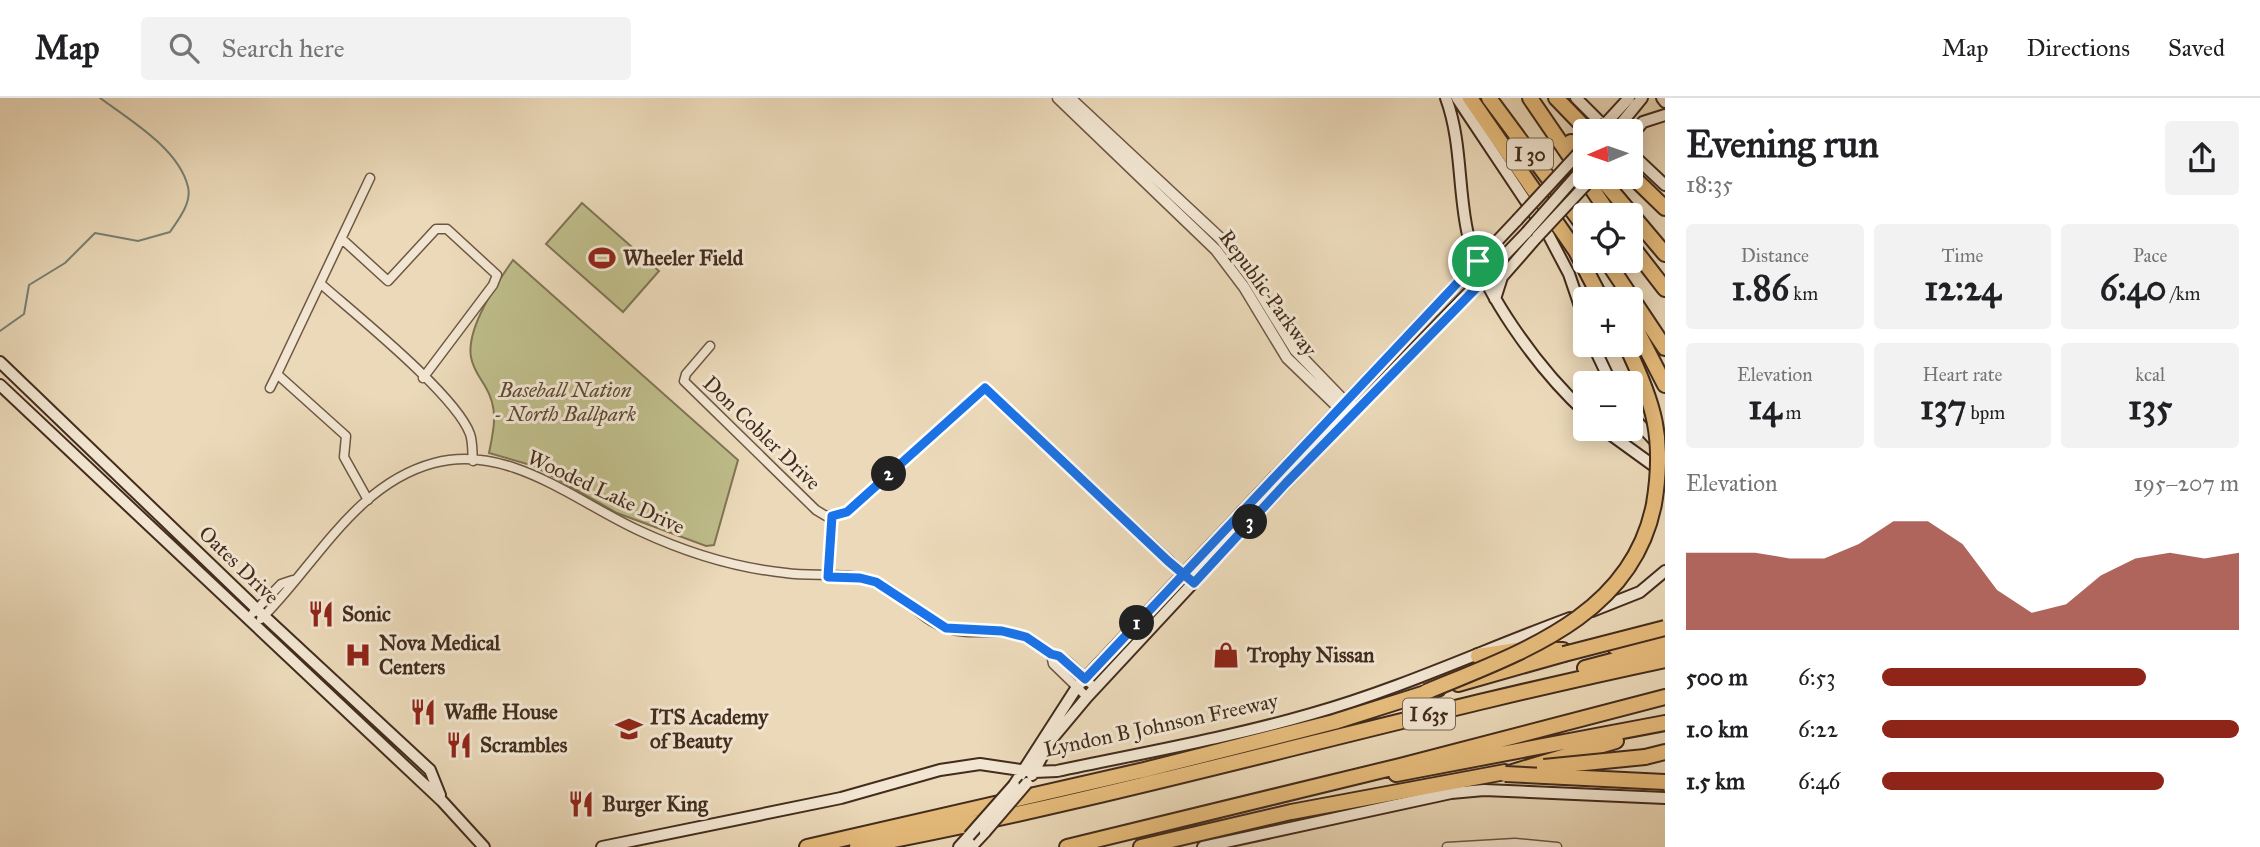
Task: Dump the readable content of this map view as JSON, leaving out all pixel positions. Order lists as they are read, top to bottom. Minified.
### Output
{"streets":{"highway":["I 30","I 635"],"main road":["Oates Drive","Lyndon B Johnson Freeway"],"street":["Republic Parkway","Don Cobler Drive","Wooded Lake Drive"]},"crossings":[["Wooded Lake Drive","Oates Drive"]],"parks":["Baseball Nation - North Ballpark"],"places":{"sports":["Wheeler Field"],"restaurant":["Sonic","Waffle House","Scrambles","Burger King"],"hospital":["Nova Medical Centers"],"shop":["Trophy Nissan"],"school or university":["ITS Academy of Beauty"]},"north":"left","page":{"header":"Map","search":"Search here","nav":["Map","Directions","Saved"],"heading":["Evening run","18:35"],"map_buttons":["+","−"],"stats":[["Distance","1.86 km"],["Time","12:24"],["Pace","6:40 /km"],["Elevation","14 m"],["Heart rate","137 bpm"],["kcal","135"]],"chart":["Elevation","195–207 m"],"pins":["2","3","1"],"list":[{"name":"500 m","note":"6:53"},{"name":"1.0 km","note":"6:22"},{"name":"1.5 km","note":"6:46"}]}}
